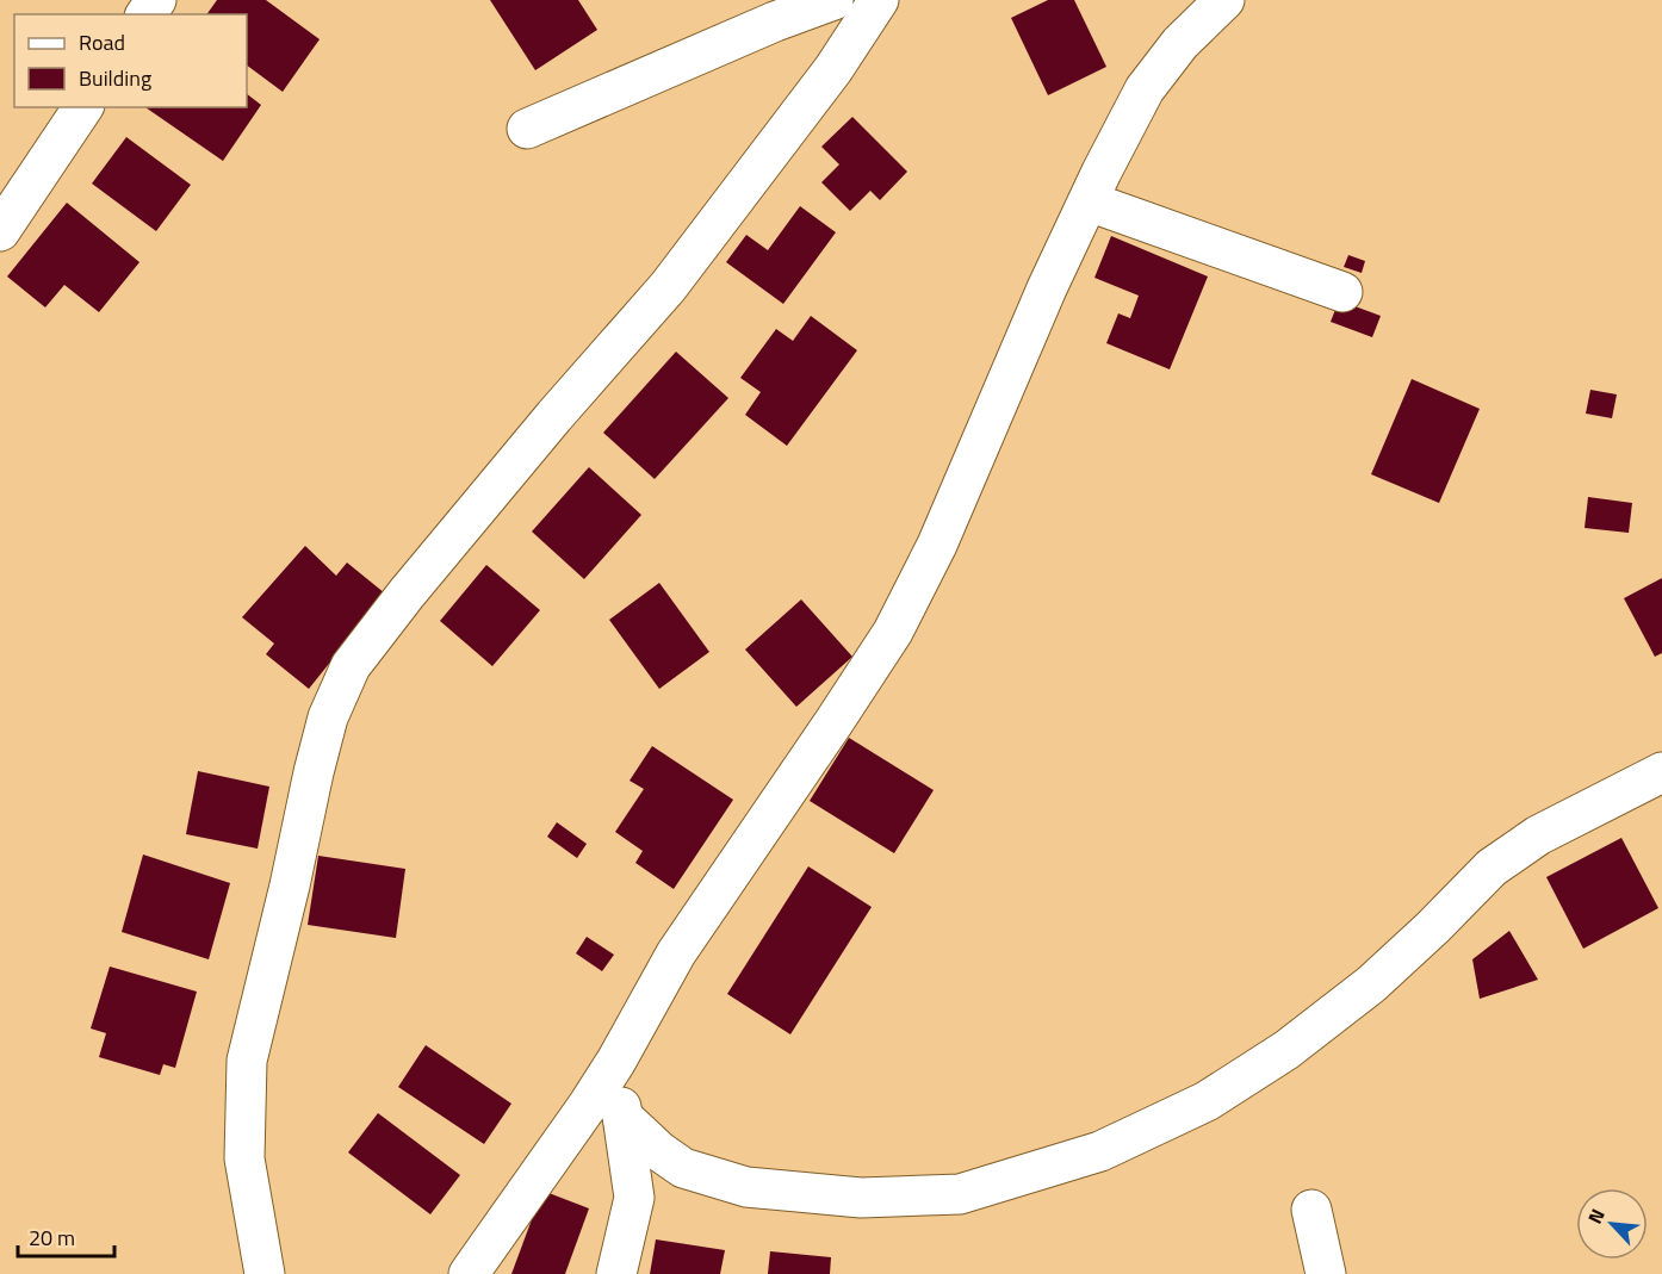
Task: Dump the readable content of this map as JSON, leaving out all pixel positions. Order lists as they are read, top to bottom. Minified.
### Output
{"legend":["Road","Building"],"scale_bar":"20 m","north":"top left"}
